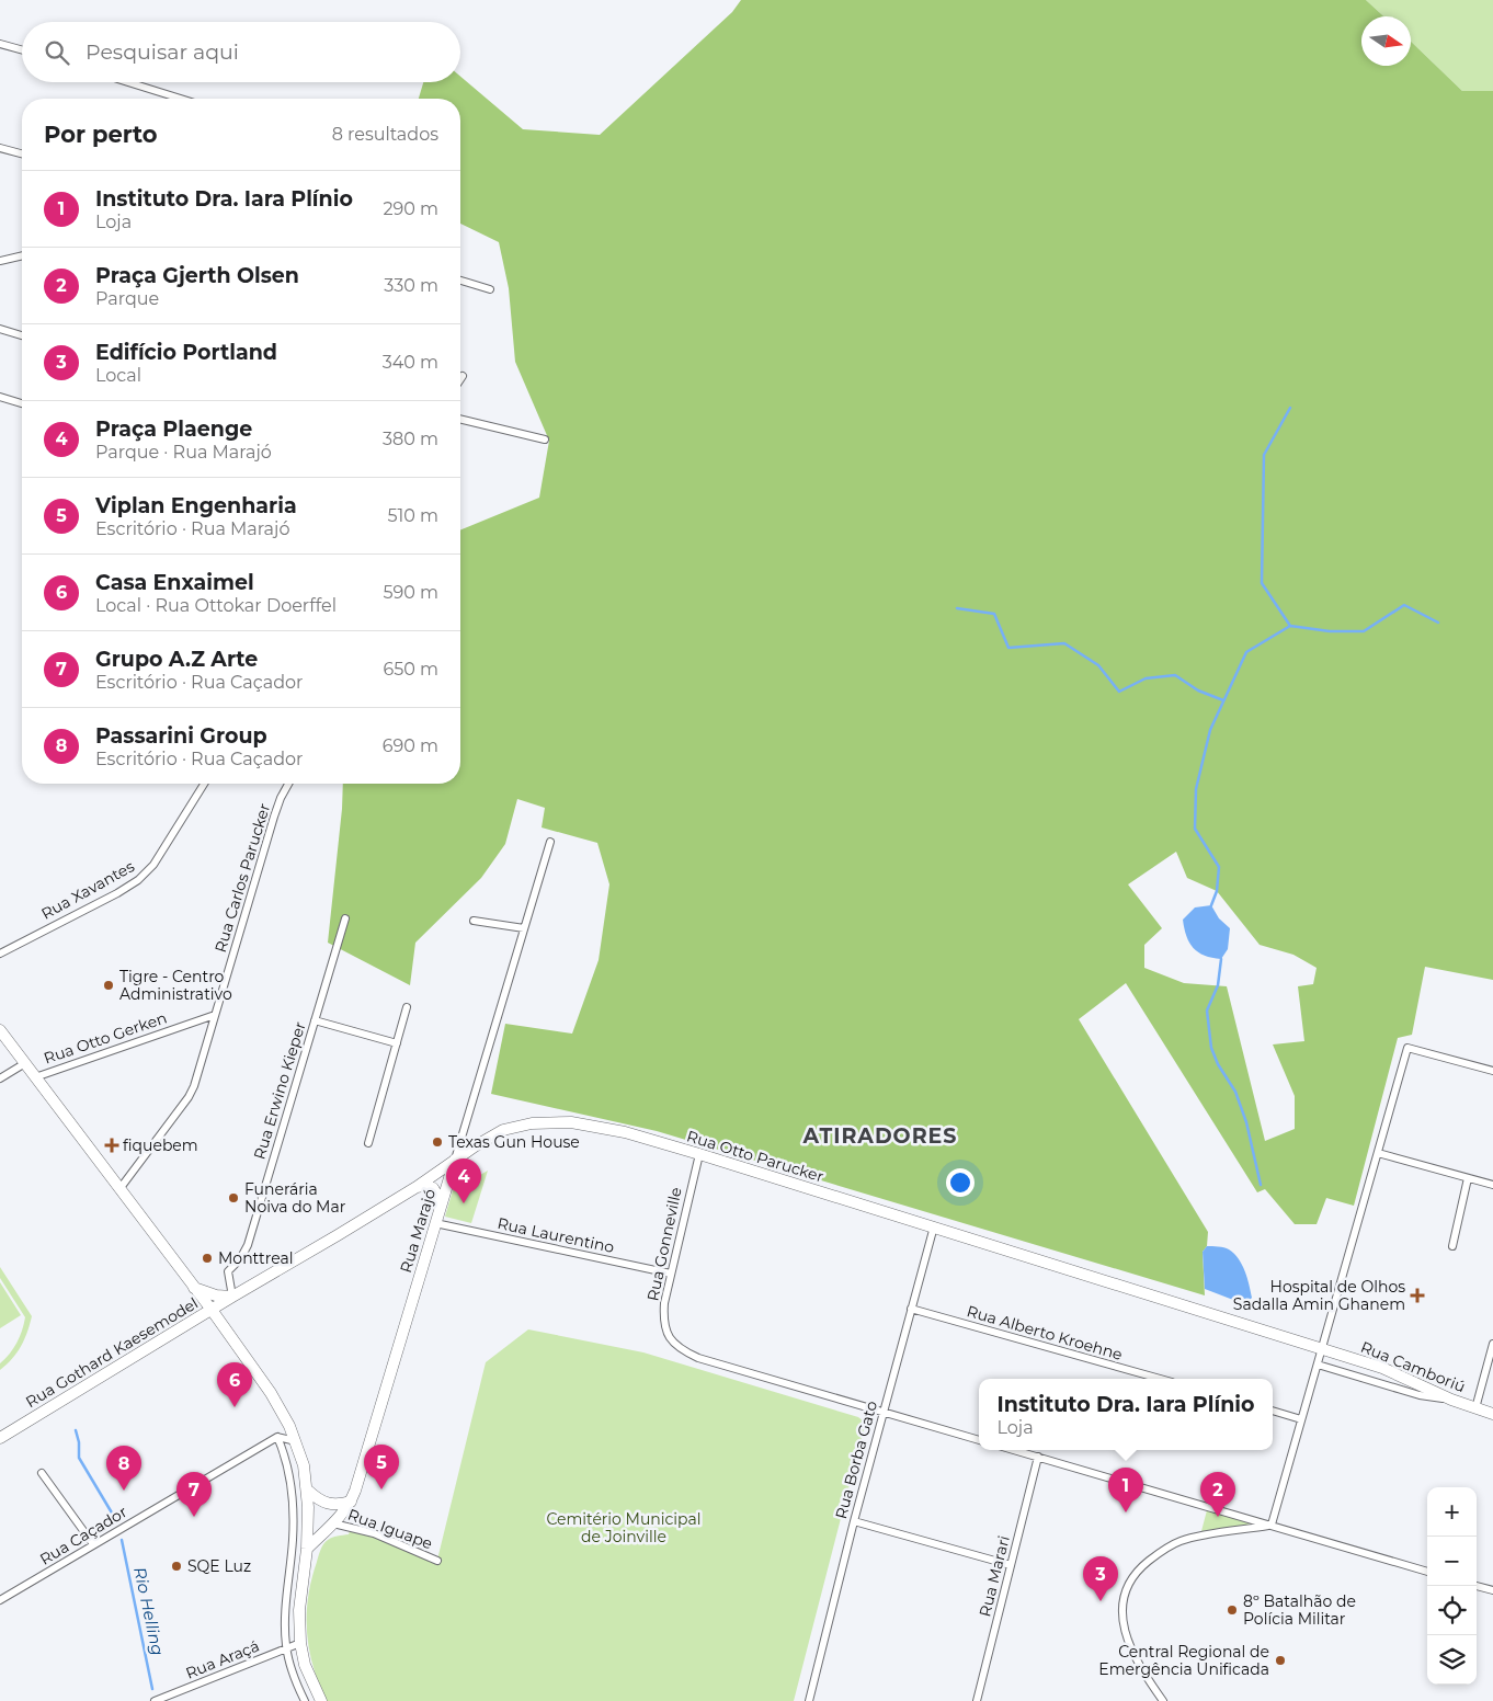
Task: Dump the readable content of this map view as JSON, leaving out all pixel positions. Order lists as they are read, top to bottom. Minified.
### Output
{"streets":{"main road":["Rua Otto Parucker","Rua Marajó","Rua Gothard Kaesemodel","Rua Camboriú"],"street":["Rua Carlos Parucker","Rua Xavantes","Rua Otto Gerken","Rua Erwino Kieper","Rua Laurentino","Rua Gonneville","Rua Alberto Kroehne","Rua Borba Gato","Rua Iguape","Rua Caçador","Rua Marari","Rua Araçá"]},"crossings":[["Rua Carlos Parucker","Rua Otto Gerken"],["Rua Erwino Kieper","Rua Otto Parucker"],["Rua Otto Parucker","Rua Marajó"],["Rua Otto Parucker","Rua Gonneville"],["Rua Otto Parucker","Rua Gothard Kaesemodel"],["Rua Otto Parucker","Rua Camboriú"],["Rua Otto Parucker","Rua Borba Gato"],["Rua Marajó","Rua Laurentino"],["Rua Marajó","Rua Iguape"],["Rua Laurentino","Rua Gonneville"],["Rua Gonneville","Rua Borba Gato"],["Rua Alberto Kroehne","Rua Borba Gato"]],"districts":["ATIRADORES"],"water":["Rio Helling"],"parks":["Cemitério Municipal de Joinville"],"places":{"other":["Tigre - Centro Administrativo","Texas Gun House","Funerária Noiva do Mar","Monttreal","SQE Luz","8º Batalhão de Polícia Militar","Central Regional de Emergência Unificada"],"health":["fiquebem","Hospital de Olhos Sadalla Amin Ghanem"]},"north":"right","page":{"search":"Pesquisar aqui","heading":["Por perto","8 resultados"],"list":[{"mark":"1","name":"Instituto Dra. Iara Plínio","note":"Loja","value":"290 m"},{"mark":"2","name":"Praça Gjerth Olsen","note":"Parque","value":"330 m"},{"mark":"3","name":"Edifício Portland","note":"Local","value":"340 m"},{"mark":"4","name":"Praça Plaenge","note":"Parque · Rua Marajó","value":"380 m"},{"mark":"5","name":"Viplan Engenharia","note":"Escritório · Rua Marajó","value":"510 m"},{"mark":"6","name":"Casa Enxaimel","note":"Local · Rua Ottokar Doerffel","value":"590 m"},{"mark":"7","name":"Grupo A.Z Arte","note":"Escritório · Rua Caçador","value":"650 m"},{"mark":"8","name":"Passarini Group","note":"Escritório · Rua Caçador","value":"690 m"}],"pins":["4","6","5","8","1","2","7","3"],"popup":["Instituto Dra. Iara Plínio","Loja"],"map_buttons":["+","−"]}}
